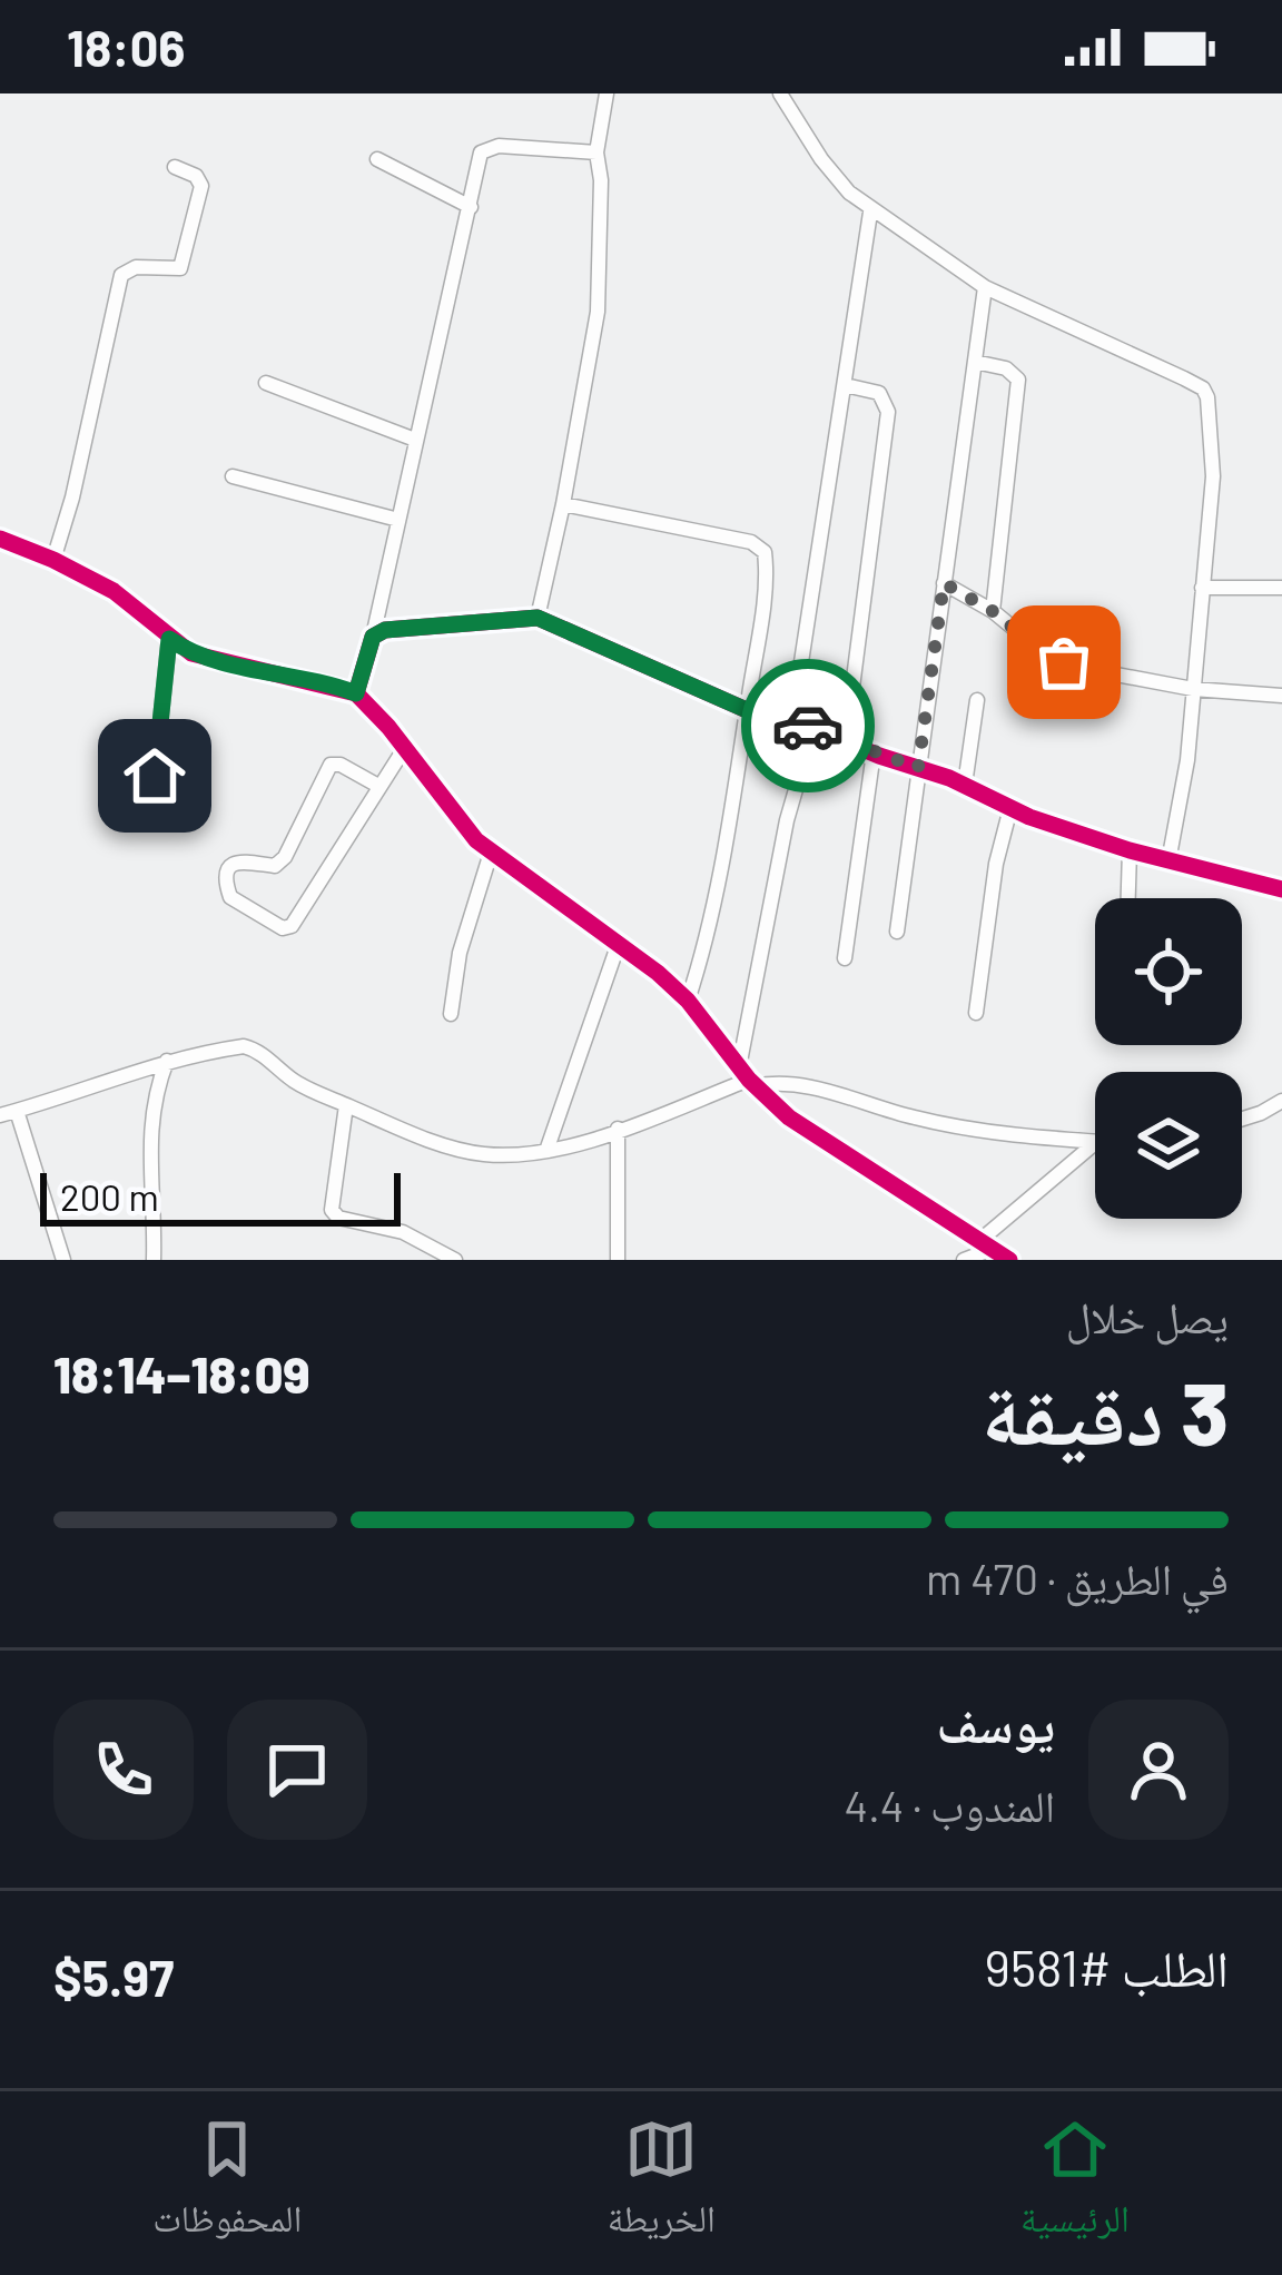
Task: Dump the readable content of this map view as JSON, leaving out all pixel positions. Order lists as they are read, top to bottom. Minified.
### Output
{"scale_bar":"200 m","page":{"status":"18:06","scale":"200 m","heading":["3 دقيقة","يصل خلال","18:09–18:14"],"panel":["يوسف","المندوب · 4.4","الطلب #9581","$5.97"],"bar":"في الطريق · 470 m","tabs":["الرئيسية","الخريطة","المحفوظات"]}}
